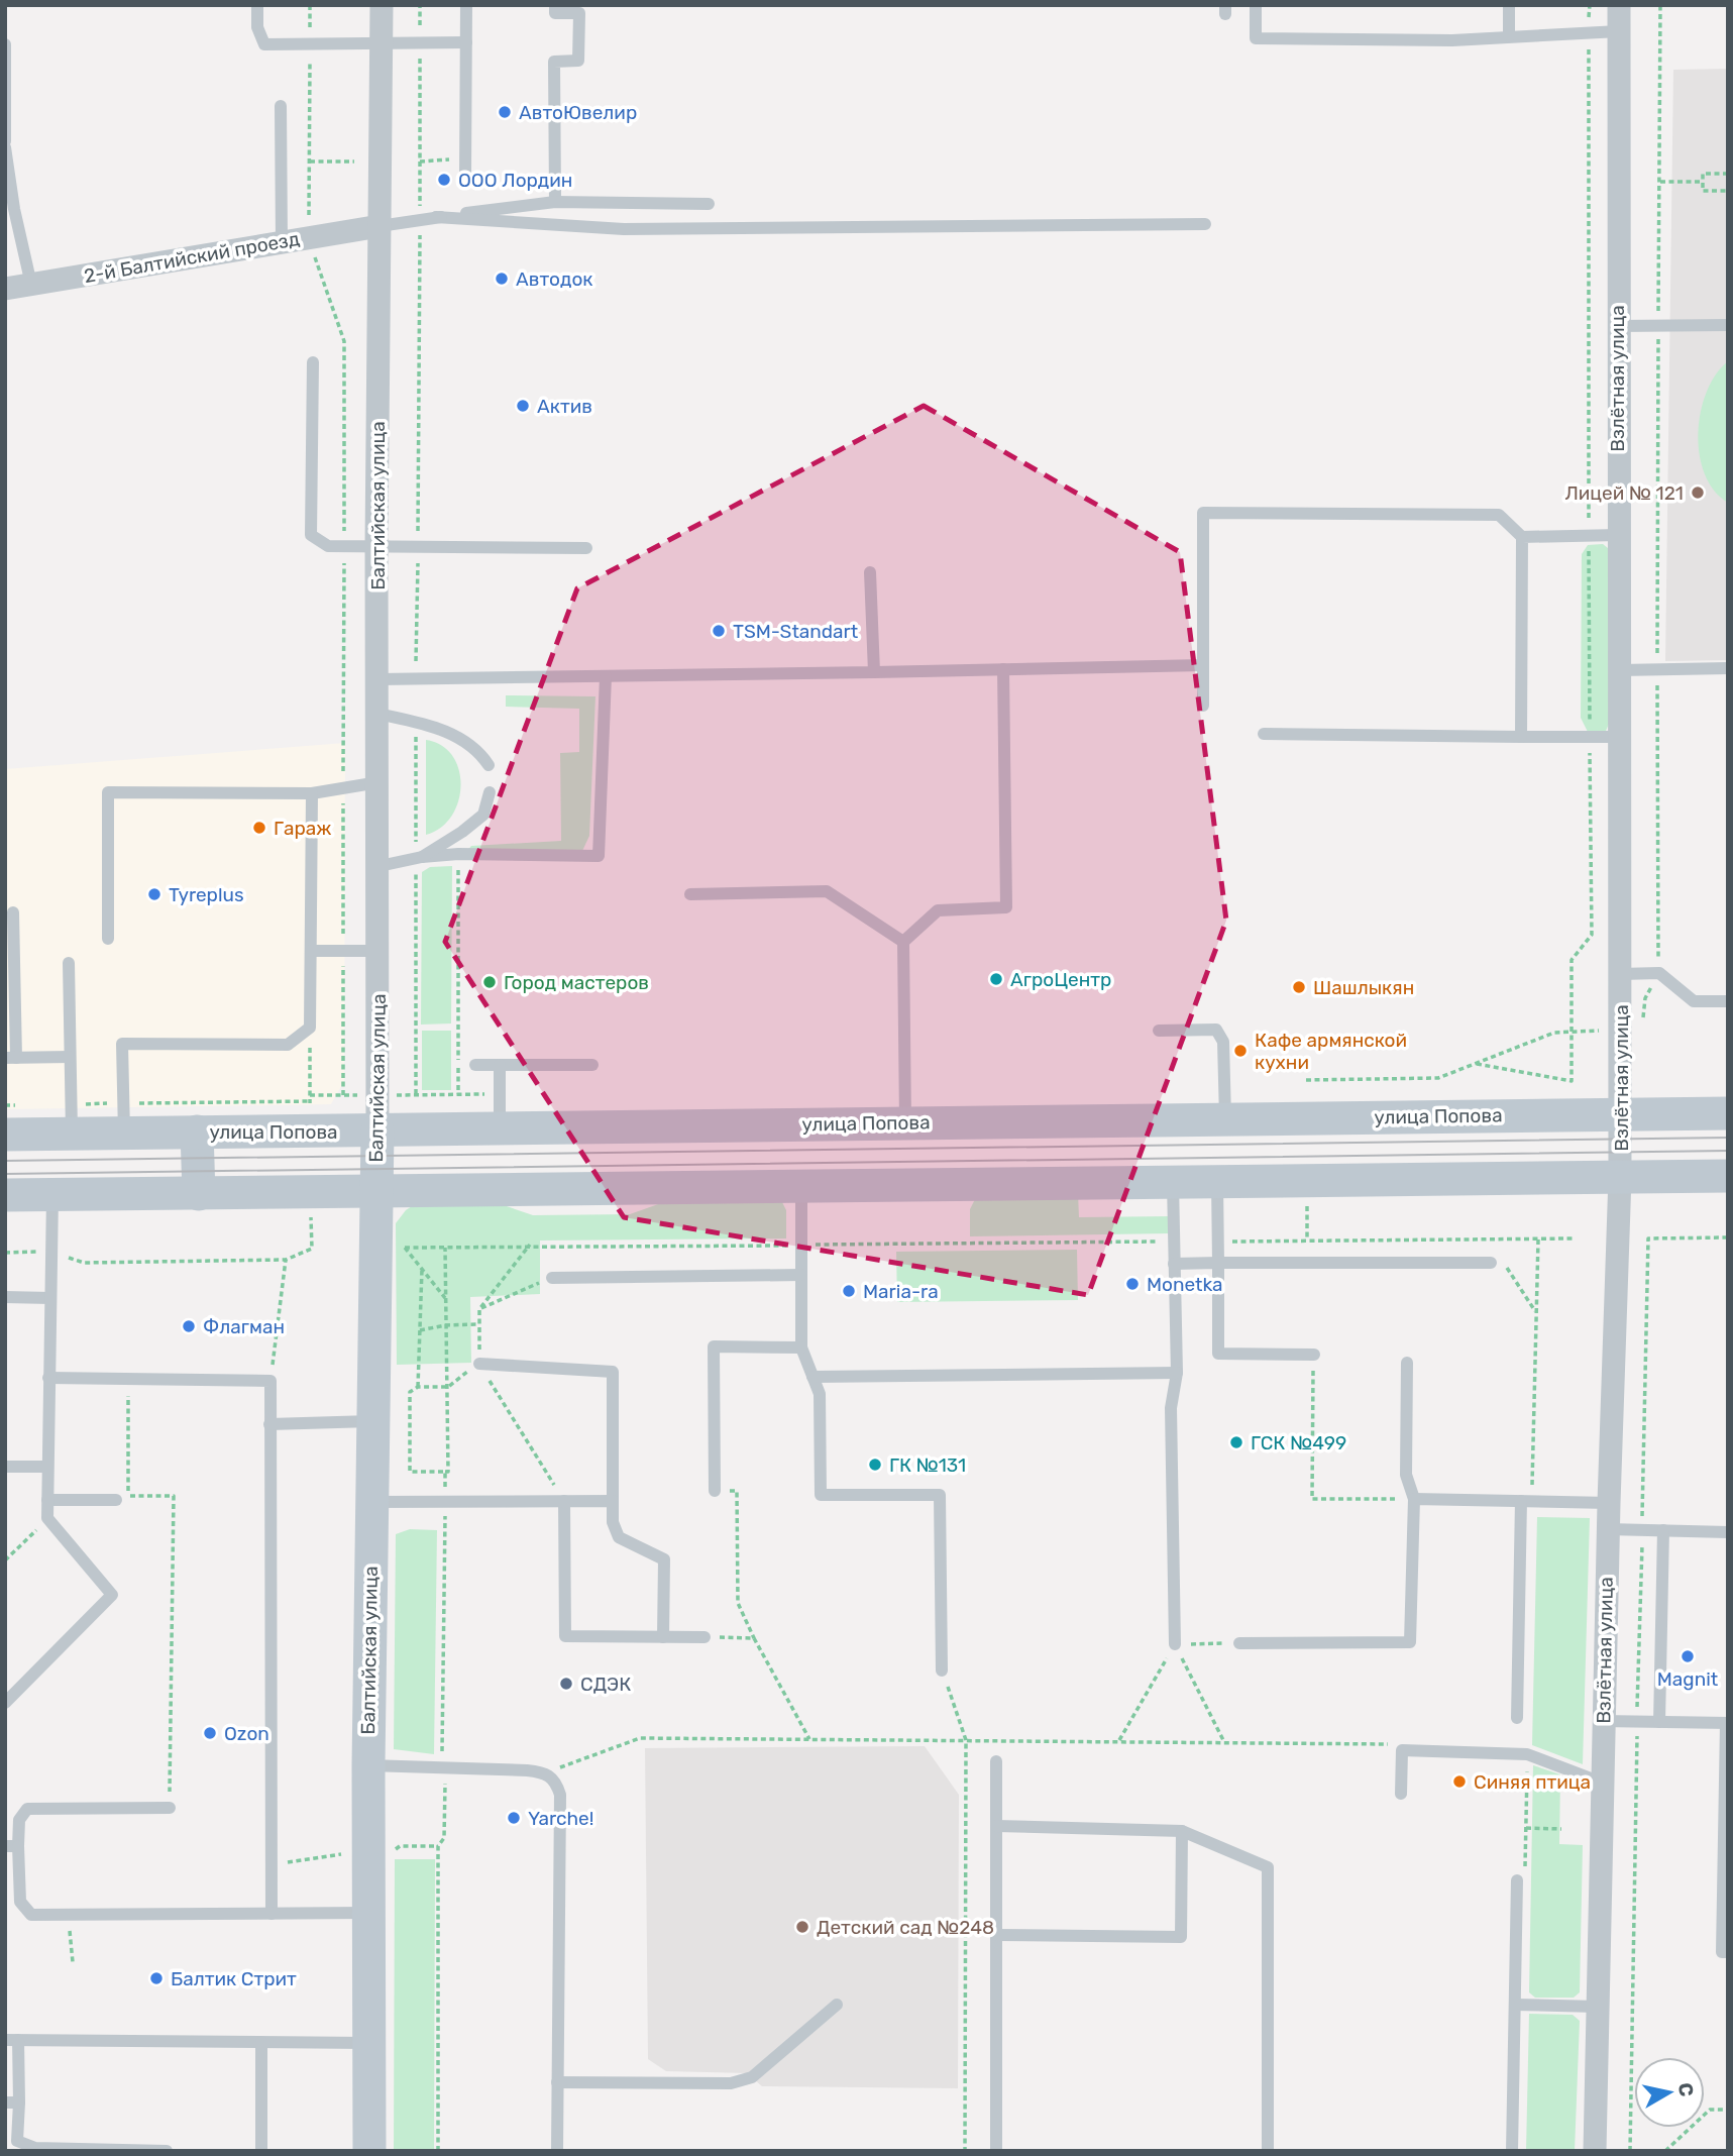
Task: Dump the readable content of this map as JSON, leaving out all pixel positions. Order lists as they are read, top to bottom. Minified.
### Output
{"streets":{"main road":["Балтийская улица","улица Попова"],"street":["2-й Балтийский проезд","Взлётная улица"]},"crossings":[["2-й Балтийский проезд","Балтийская улица"],["Взлётная улица","улица Попова"],["Балтийская улица","улица Попова"]],"places":["АвтоЮвелир","ООО Лордин","Автодок","Актив","Лицей № 121","TSM-Standart","Гараж","Tyreplus","АгроЦентр","Город мастеров","Шашлыкян","Кафе армянской кухни","Monetka","Maria-ra","Флагман","ГСК №499","ГК №131","Magnit","СДЭК","Ozon","Синяя птица","Yarche!","Детский сад №248","Балтик Стрит"],"north":"right"}
